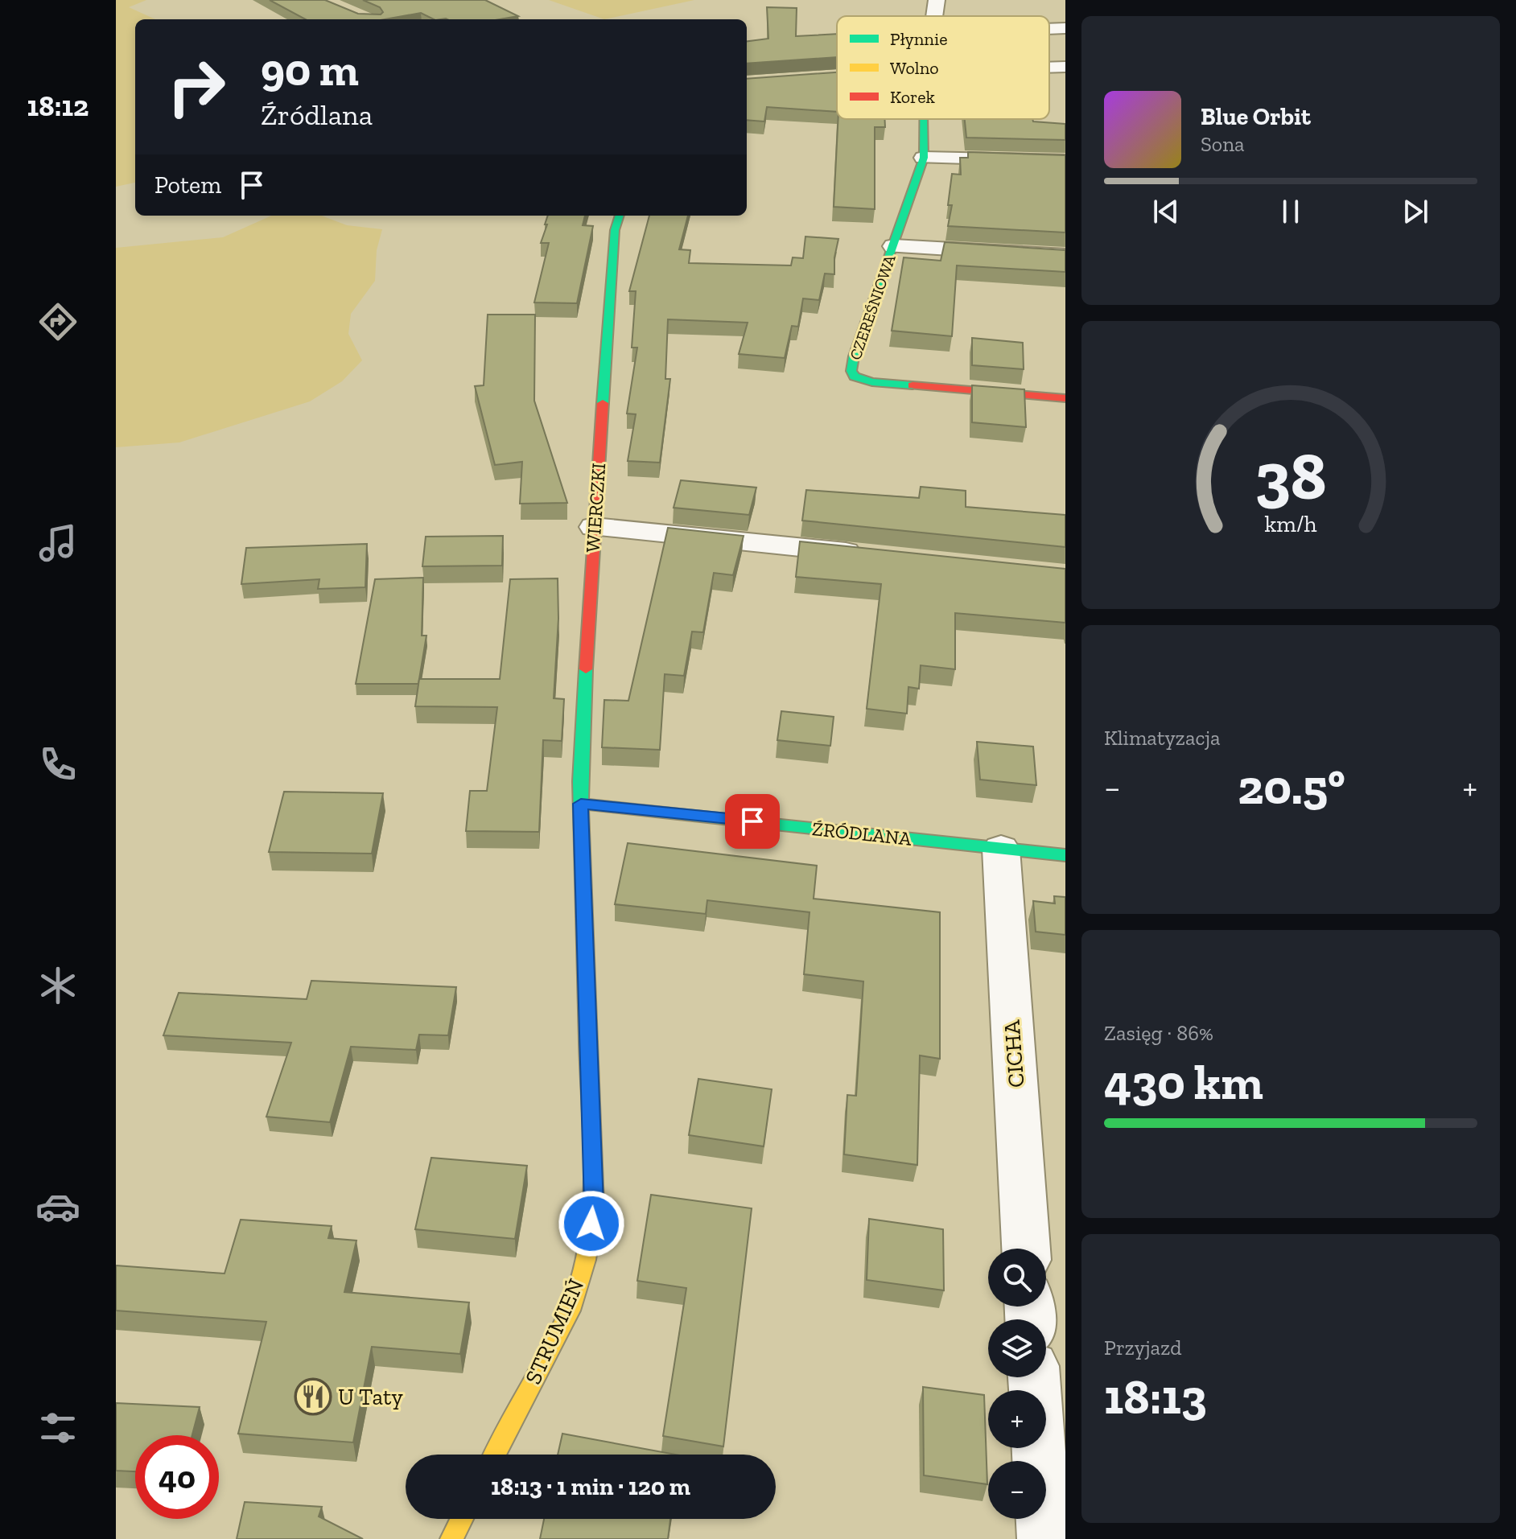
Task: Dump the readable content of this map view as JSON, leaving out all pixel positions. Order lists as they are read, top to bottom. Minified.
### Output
{"streets":{"street":["CZEREŚNIOWA","WIERCZKI","ŹRÓDLANA","CICHA","STRUMIEŃ"]},"crossings":[["WIERCZKI","ŹRÓDLANA"],["WIERCZKI","STRUMIEŃ"],["ŹRÓDLANA","CICHA"],["ŹRÓDLANA","STRUMIEŃ"]],"places":{"restaurant":["U Taty"]},"legend":["Płynnie","Wolno","Korek"],"page":{"tabs":"18:12","turn":["90 m","Źródlana"],"song":["Blue Orbit","Sona"],"then":"Potem","tile":["Klimatyzacja",["Zasięg · 86%","430 km"],["Przyjazd","18:13"]],"heat":["−","20.5°","+"],"map_buttons":["+","−"],"limit":"40","trip":"18:13 · 1 min · 120 m","gauge":["38","km/h"]}}
